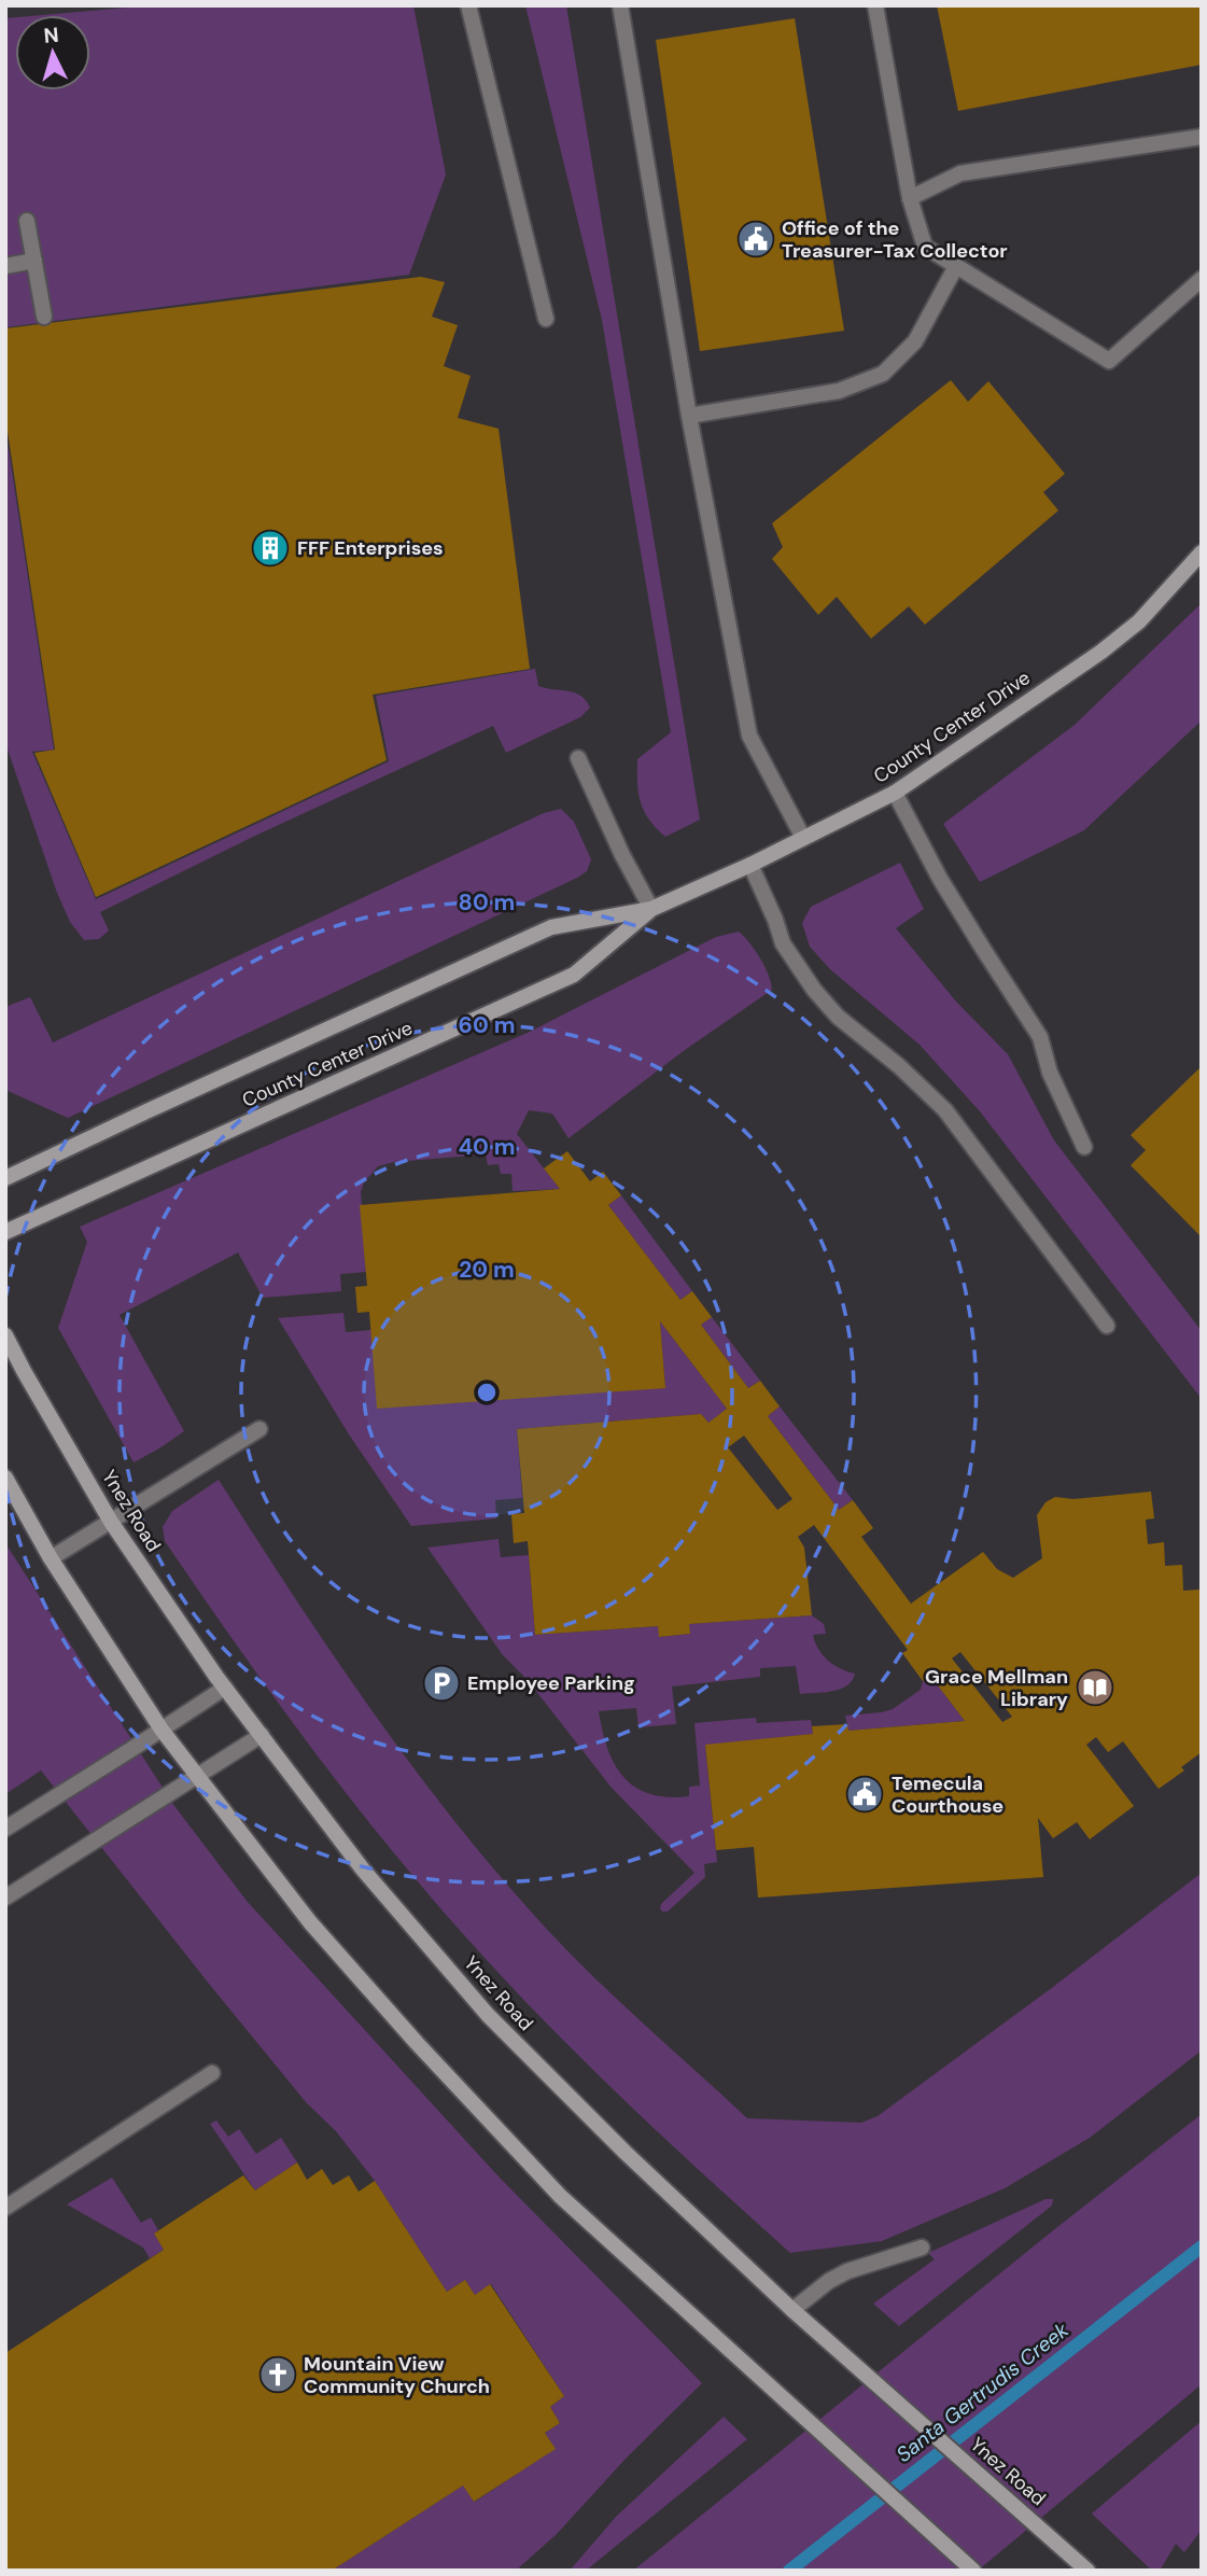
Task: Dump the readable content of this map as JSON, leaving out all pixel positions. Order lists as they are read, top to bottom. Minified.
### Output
{"streets":{"main road":["County Center Drive","Ynez Road"]},"water":["Santa Gertrudis Creek"],"places":{"public building":["Office of the Treasurer-Tax Collector","Temecula Courthouse"],"building":["FFF Enterprises"],"parking":["Employee Parking"],"library":["Grace Mellman Library"],"church":["Mountain View Community Church"]},"north":"top","rings":["80 m","60 m","40 m","20 m"]}
